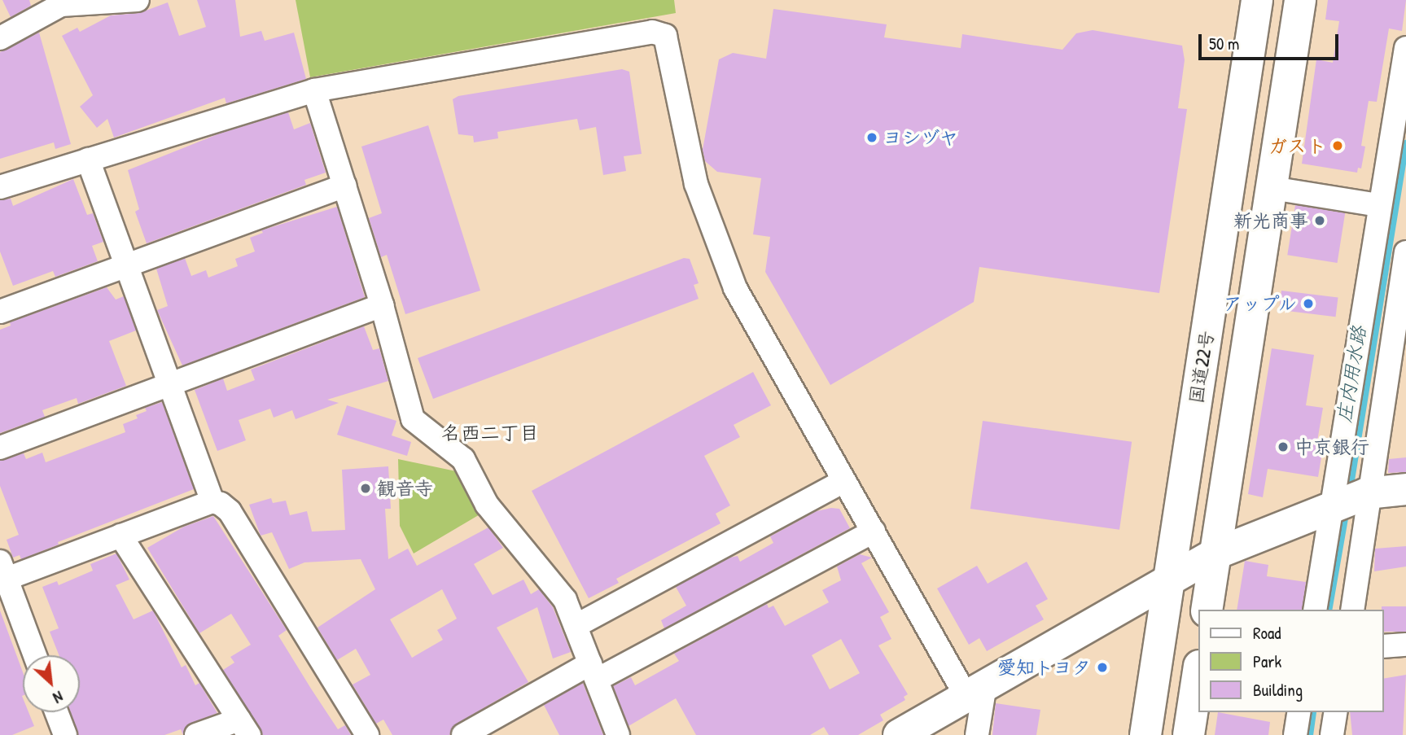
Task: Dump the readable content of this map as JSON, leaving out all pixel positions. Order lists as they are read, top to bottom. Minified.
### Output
{"streets":{"main road":["国道22号"]},"districts":["名西二丁目"],"water":["庄内用水路"],"places":["ヨシヅヤ","ガスト","新光商事","アップル","中京銀行","観音寺","愛知トヨタ"],"legend":["Road","Park","Building"],"scale_bar":"50 m","north":"bottom right"}
